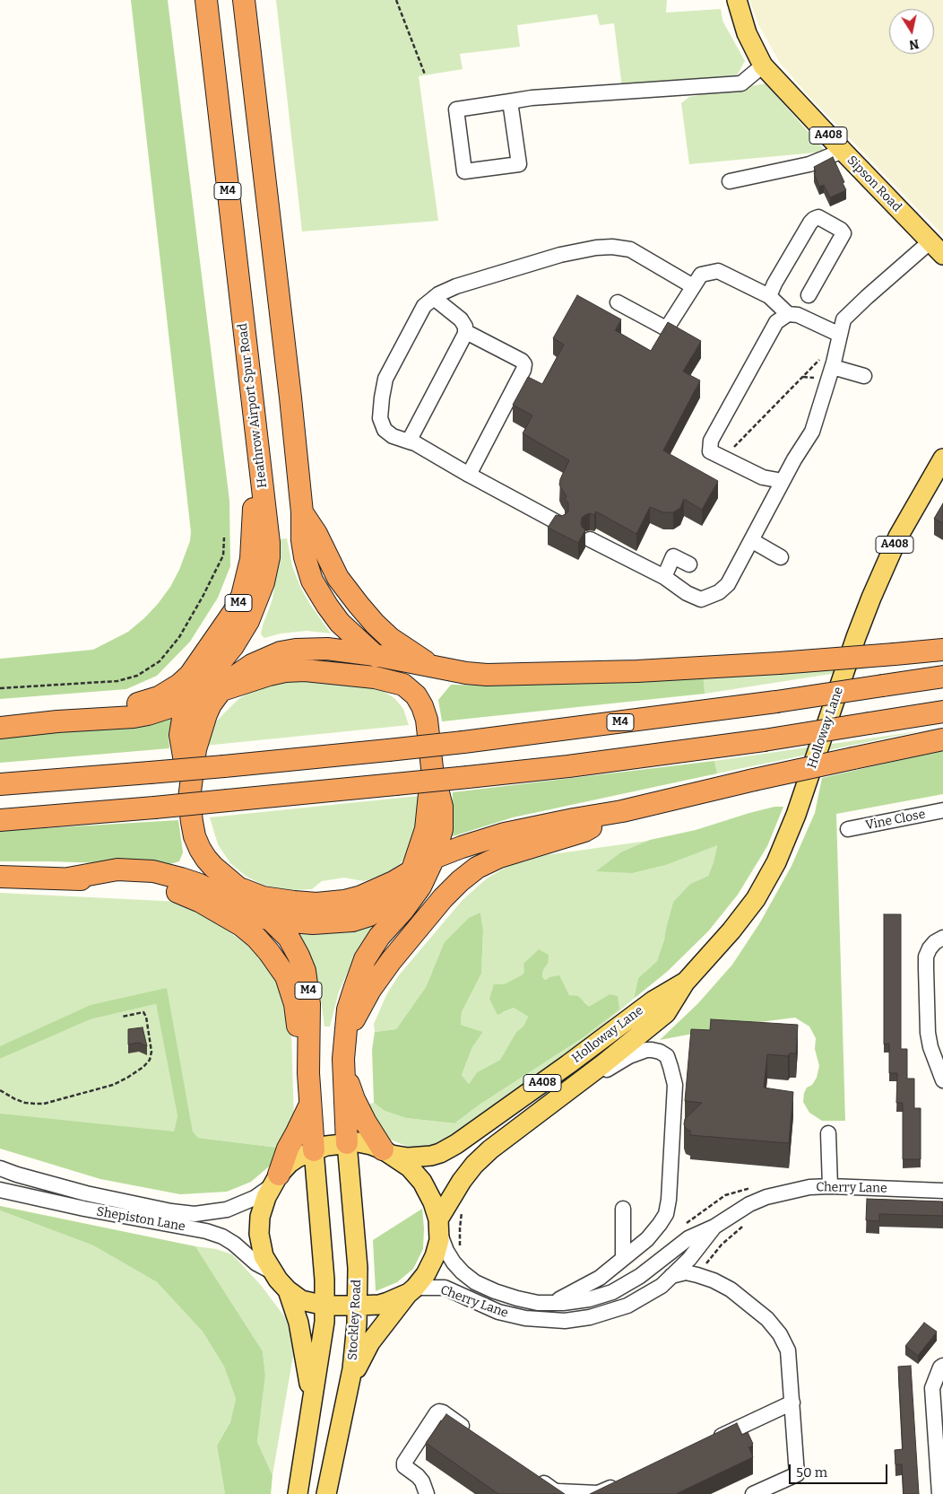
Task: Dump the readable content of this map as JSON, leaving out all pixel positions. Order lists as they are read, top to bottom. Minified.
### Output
{"streets":{"highway":["M4","Heathrow Airport Spur Road"],"main road":["A408","Sipson Road","Holloway Lane","Stockley Road"],"street":["Vine Close","Cherry Lane","Shepiston Lane"]},"crossings":[["A408","M4"],["A408","Holloway Lane"],["A408","Cherry Lane"],["A408","Shepiston Lane"],["A408","Stockley Road"],["M4","Heathrow Airport Spur Road"],["M4","Holloway Lane"],["M4","Shepiston Lane"],["M4","Stockley Road"],["Holloway Lane","Cherry Lane"]],"scale_bar":"50 m","north":"bottom"}
